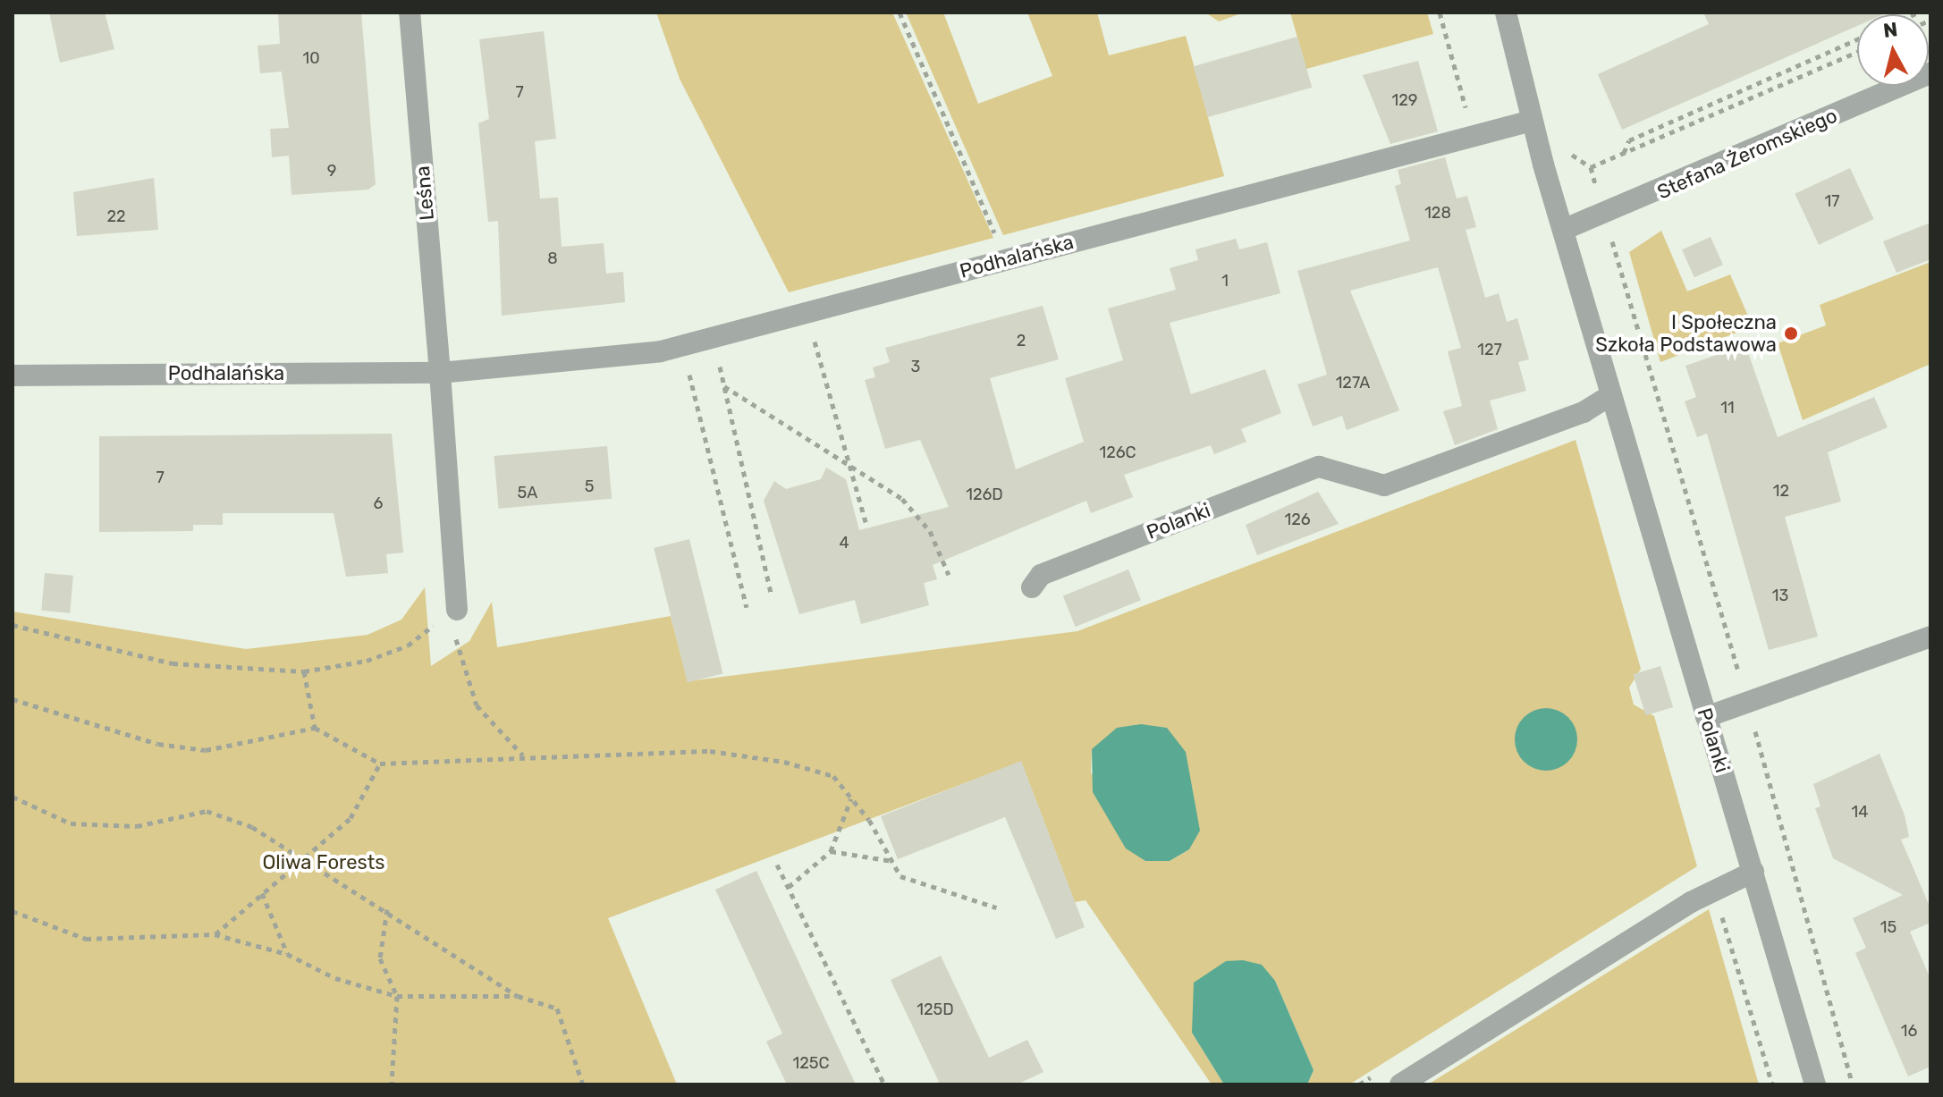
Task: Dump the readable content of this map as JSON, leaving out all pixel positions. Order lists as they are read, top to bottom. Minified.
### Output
{"streets":{"street":["Stefana Żeromskiego","Leśna","Podhalańska","Polanki"]},"crossings":[["Stefana Żeromskiego","Polanki"],["Leśna","Podhalańska"],["Podhalańska","Polanki"]],"parks":["Oliwa Forests"],"places":["I Społeczna Szkoła Podstawowa"],"house_numbers":["10","7","129","9","17","128","22","8","1","2","127","3","127A","11","126C","7","5","12","5A","126D","6","126","4","13","14","15","125D","16","125C"],"north":"top"}
